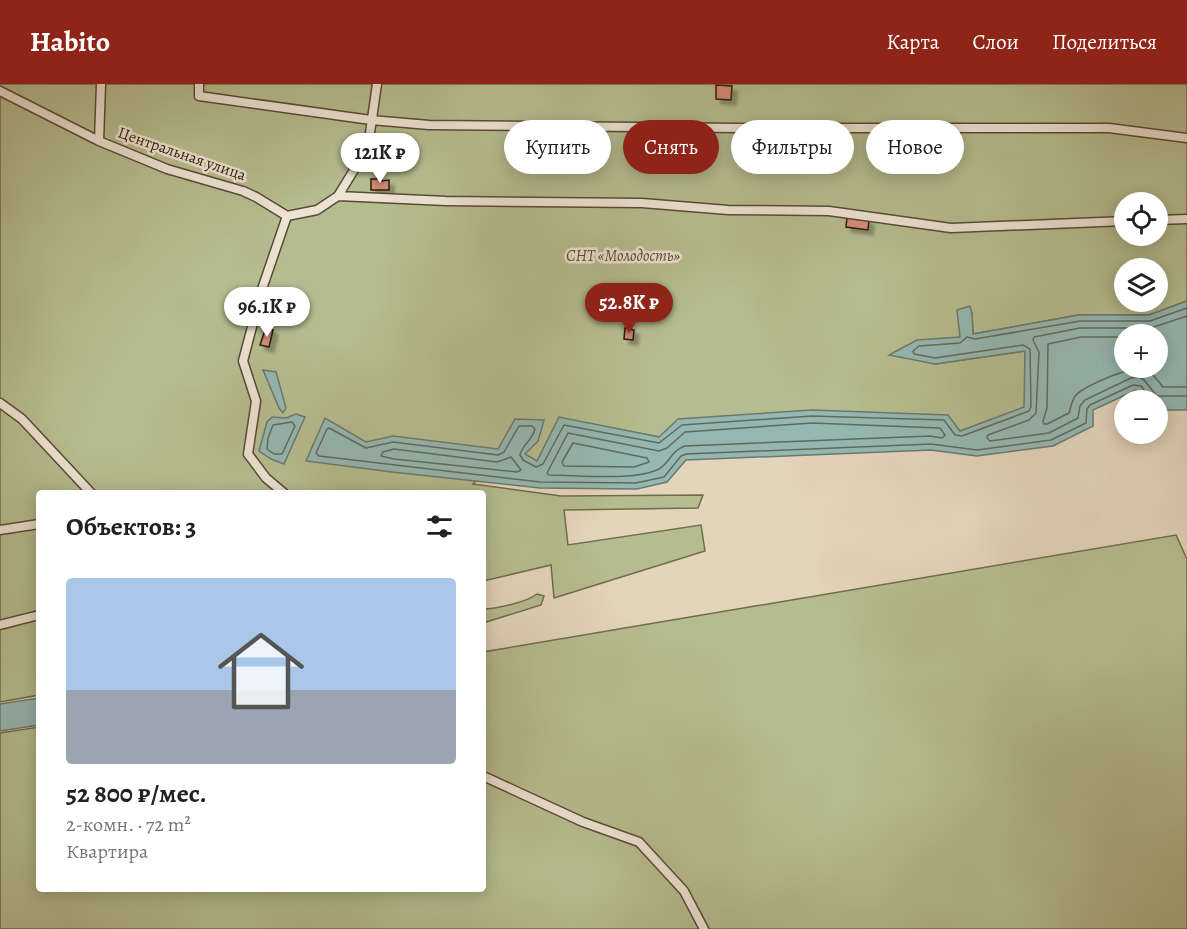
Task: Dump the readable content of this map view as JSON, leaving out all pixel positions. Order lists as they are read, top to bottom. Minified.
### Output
{"streets":{"street":["Центральная улица"]},"parks":["СНТ «Молодость»"],"page":{"header":"Habito","nav":["Карта","Слои","Поделиться"],"chip":["Купить","Снять","Фильтры","Новое"],"price":["121K ₽","52.8K ₽","96.1K ₽"],"map_buttons":["+","−"],"heading":"Объектов: 3","list":[{"name":"52 800 ₽/мес.","note":"2-комн. · 72 m² · Квартира"}]}}
